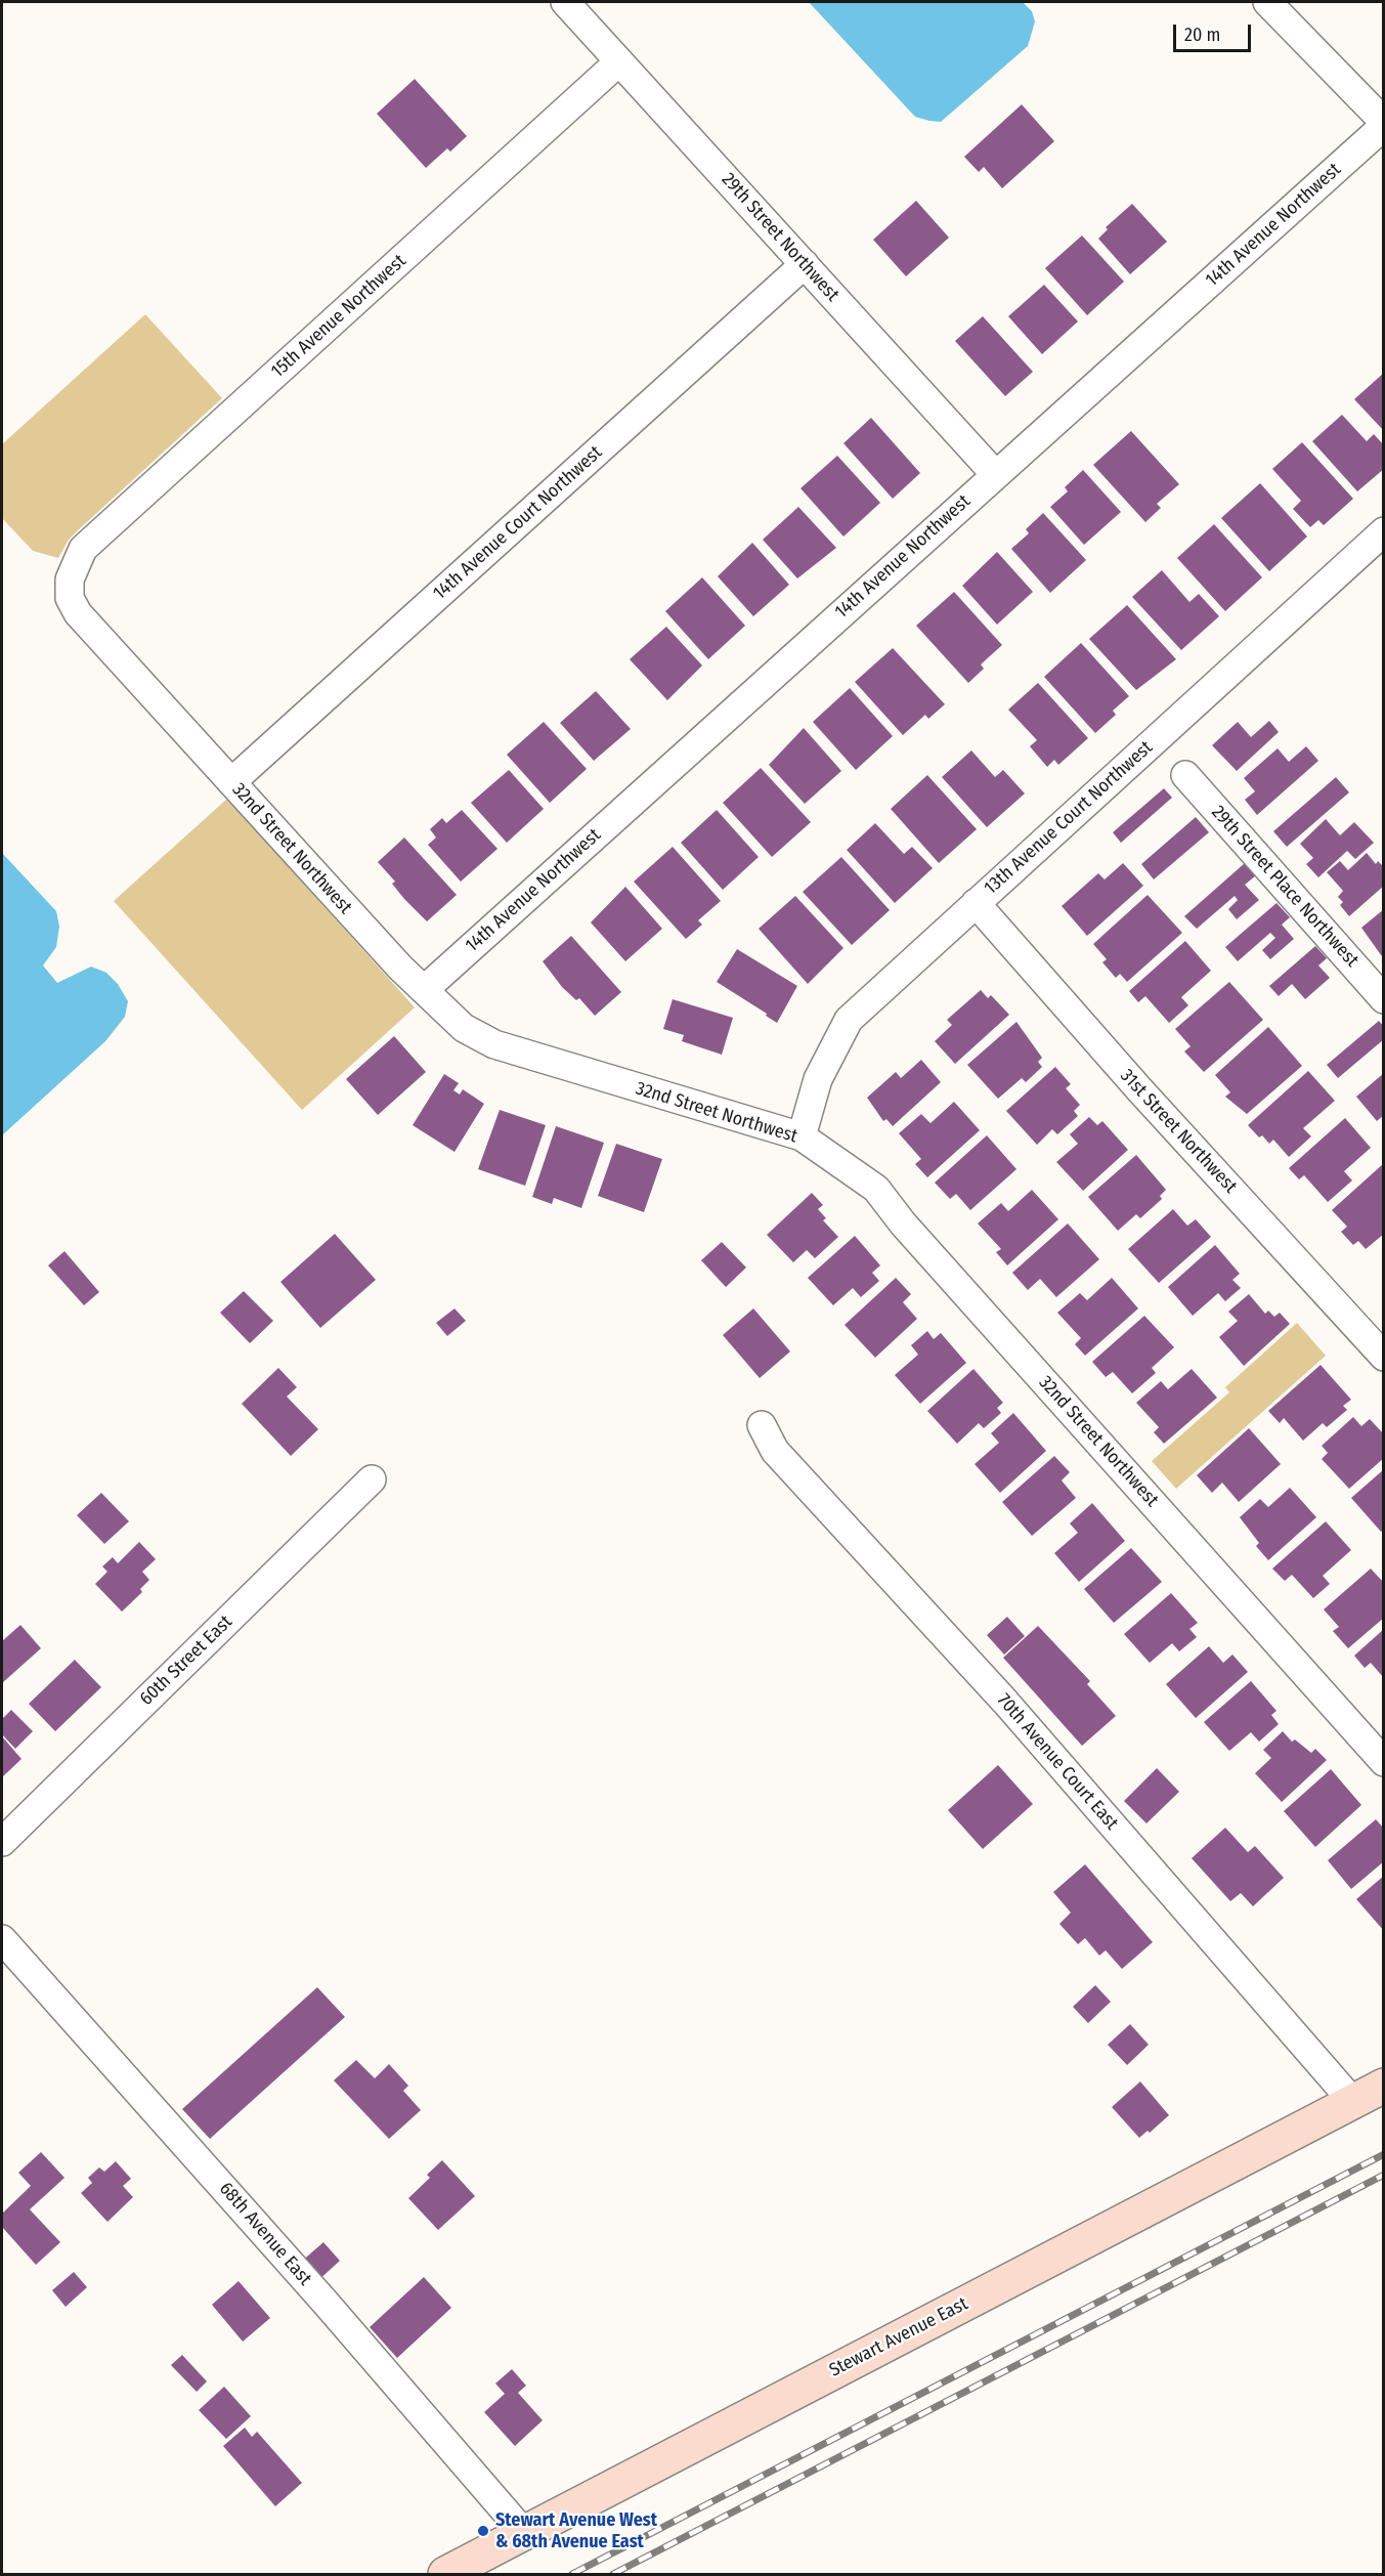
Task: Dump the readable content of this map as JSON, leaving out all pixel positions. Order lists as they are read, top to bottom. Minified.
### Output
{"streets":{"street":["14th Avenue Northwest","29th Street Northwest","15th Avenue Northwest","14th Avenue Court Northwest","13th Avenue Court Northwest","32nd Street Northwest","29th Street Place Northwest","31st Street Northwest","60th Street East","70th Avenue Court East","68th Avenue East","Stewart Avenue East"]},"crossings":[["14th Avenue Northwest","29th Street Northwest"],["14th Avenue Northwest","32nd Street Northwest"],["29th Street Northwest","15th Avenue Northwest"],["29th Street Northwest","14th Avenue Court Northwest"],["15th Avenue Northwest","32nd Street Northwest"],["14th Avenue Court Northwest","32nd Street Northwest"],["13th Avenue Court Northwest","32nd Street Northwest"],["13th Avenue Court Northwest","31st Street Northwest"],["70th Avenue Court East","Stewart Avenue East"],["68th Avenue East","Stewart Avenue East"]],"places":["Stewart Avenue West & 68th Avenue East"],"scale_bar":"20 m"}
